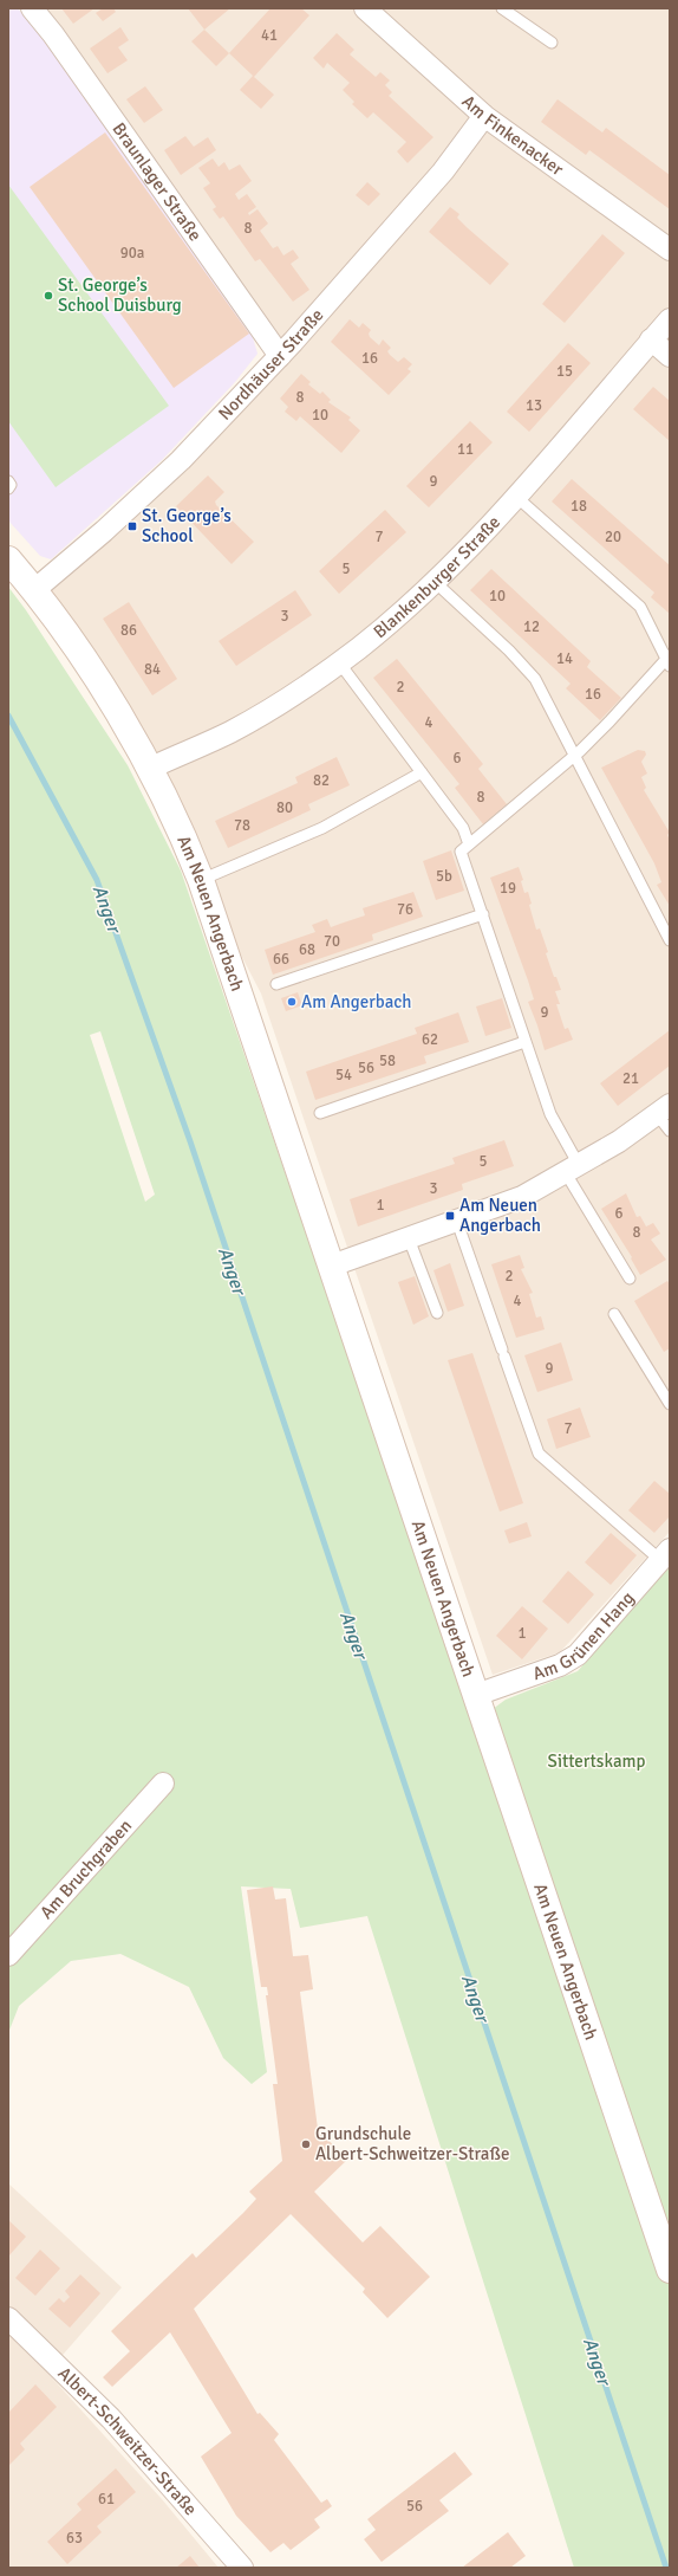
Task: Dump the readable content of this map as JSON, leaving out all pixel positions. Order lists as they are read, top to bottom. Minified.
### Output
{"streets":{"street":["Am Finkenacker","Braunlager Straße","Nordhäuser Straße","Blankenburger Straße","Am Neuen Angerbach","Am Grünen Hang","Am Bruchgraben","Albert-Schweitzer-Straße"]},"crossings":[["Am Finkenacker","Nordhäuser Straße"],["Braunlager Straße","Nordhäuser Straße"],["Nordhäuser Straße","Am Neuen Angerbach"],["Blankenburger Straße","Am Neuen Angerbach"],["Am Neuen Angerbach","Am Grünen Hang"]],"water":["Anger"],"parks":["Sittertskamp"],"places":{"other":["St. George’s School Duisburg","Am Angerbach","Grundschule Albert-Schweitzer-Straße"],"transit":["St. George’s School","Am Neuen Angerbach"]},"house_numbers":["41","8","90a","16","15","8","13","10","11","9","18","7","20","5","10","3","12","86","14","84","2","16","4","6","82","8","80","78","5b","19","76","70","68","66","9","62","58","56","54","21","5","3","1","6","8","2","4","9","7","1","61","56","63"]}
